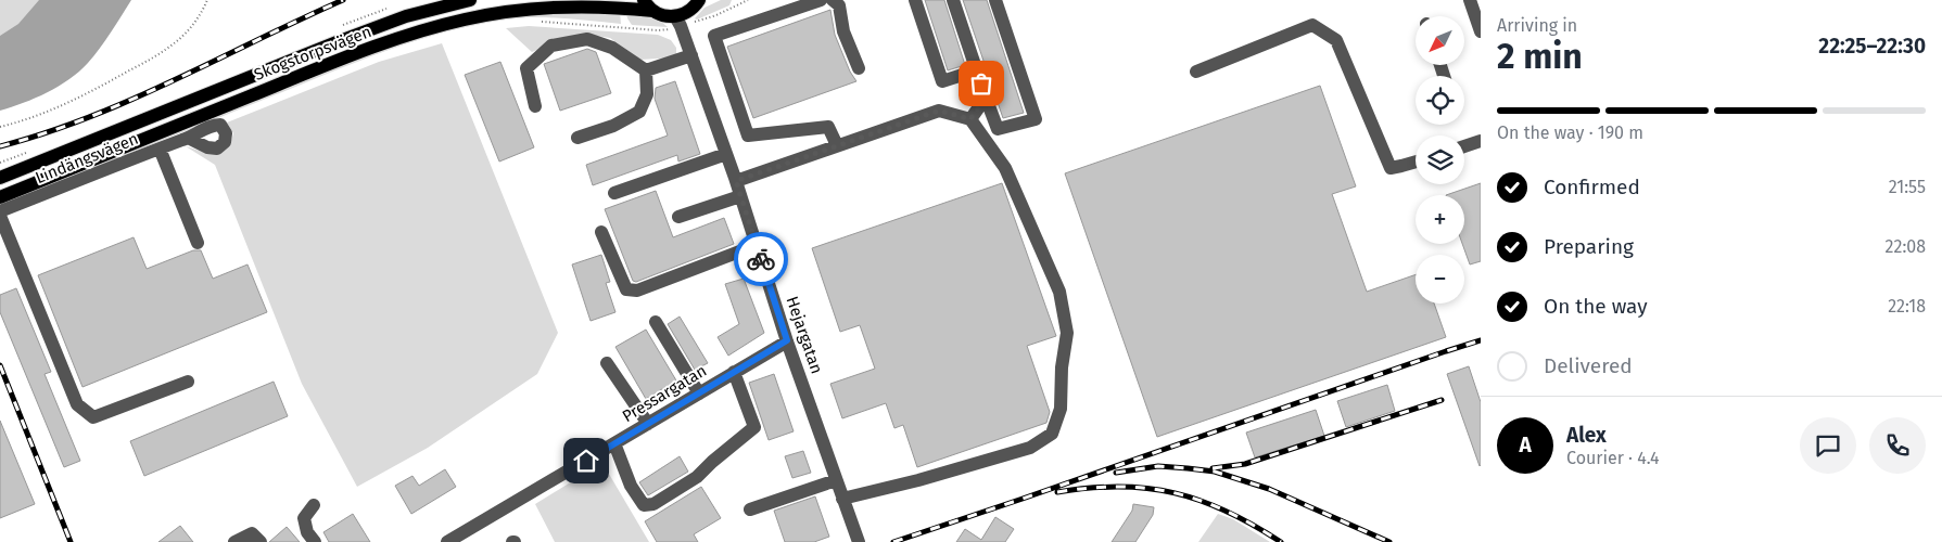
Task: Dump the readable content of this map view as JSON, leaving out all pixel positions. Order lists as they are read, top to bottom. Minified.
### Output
{"streets":{"main road":["Skogstorpsvägen"],"street":["Lindängsvägen","Hejargatan","Pressargatan"]},"crossings":[["Skogstorpsvägen","Hejargatan"],["Hejargatan","Pressargatan"]],"north":"bottom left","page":{"heading":["2 min","Arriving in","22:25–22:30"],"panel":["Alex","Courier · 4.4"],"map_buttons":["+","−"],"bar":"On the way · 190 m","list":[["Confirmed","21:55"],["Preparing","22:08"],["On the way","22:18"],"Delivered"],"round":"A"}}
